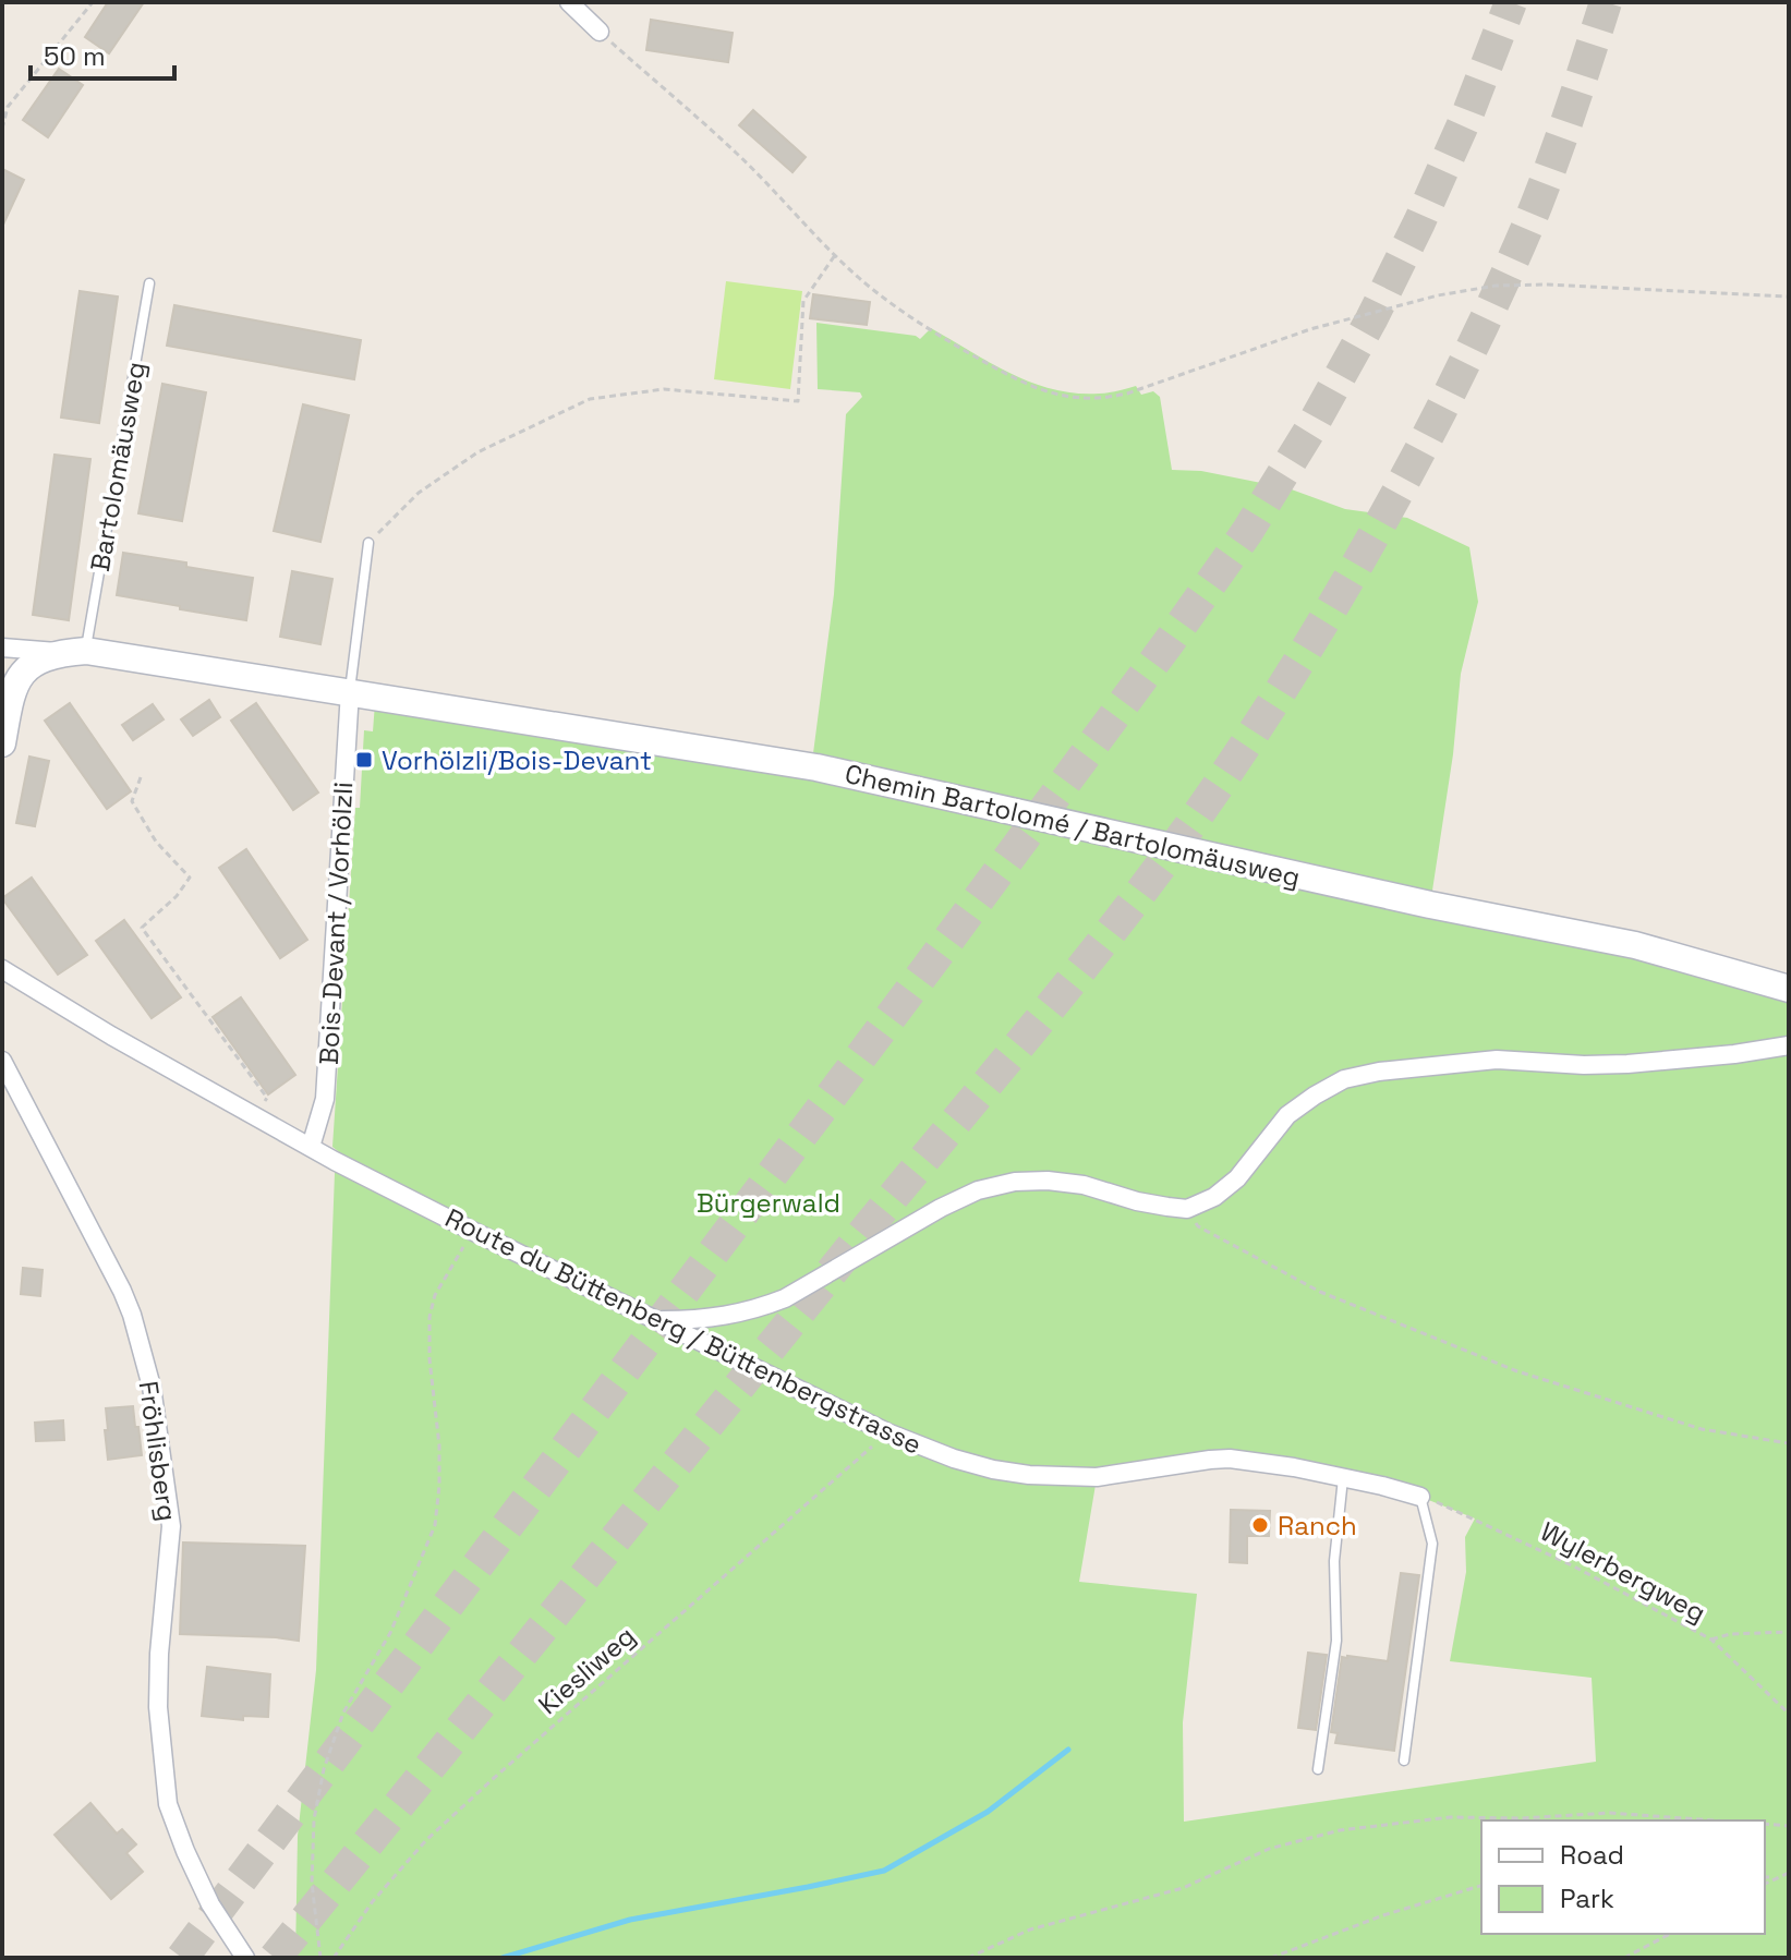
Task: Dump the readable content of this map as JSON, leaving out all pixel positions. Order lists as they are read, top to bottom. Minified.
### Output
{"streets":{"street":["Chemin Bartolomé / Bartolomäusweg","Bois-Devant / Vorhölzli","Route du Büttenberg / Büttenbergstrasse","Fröhlisberg"],"lane":["Bartolomäusweg"],"path":["Wylerbergweg","Kiesliweg"]},"crossings":[["Chemin Bartolomé / Bartolomäusweg","Bois-Devant / Vorhölzli"],["Bois-Devant / Vorhölzli","Route du Büttenberg / Büttenbergstrasse"],["Route du Büttenberg / Büttenbergstrasse","Wylerbergweg"],["Route du Büttenberg / Büttenbergstrasse","Kiesliweg"]],"parks":["Bürgerwald"],"places":{"transit":["Vorhölzli/Bois-Devant"],"other":["Ranch"]},"legend":["Road","Park"],"scale_bar":"50 m"}
